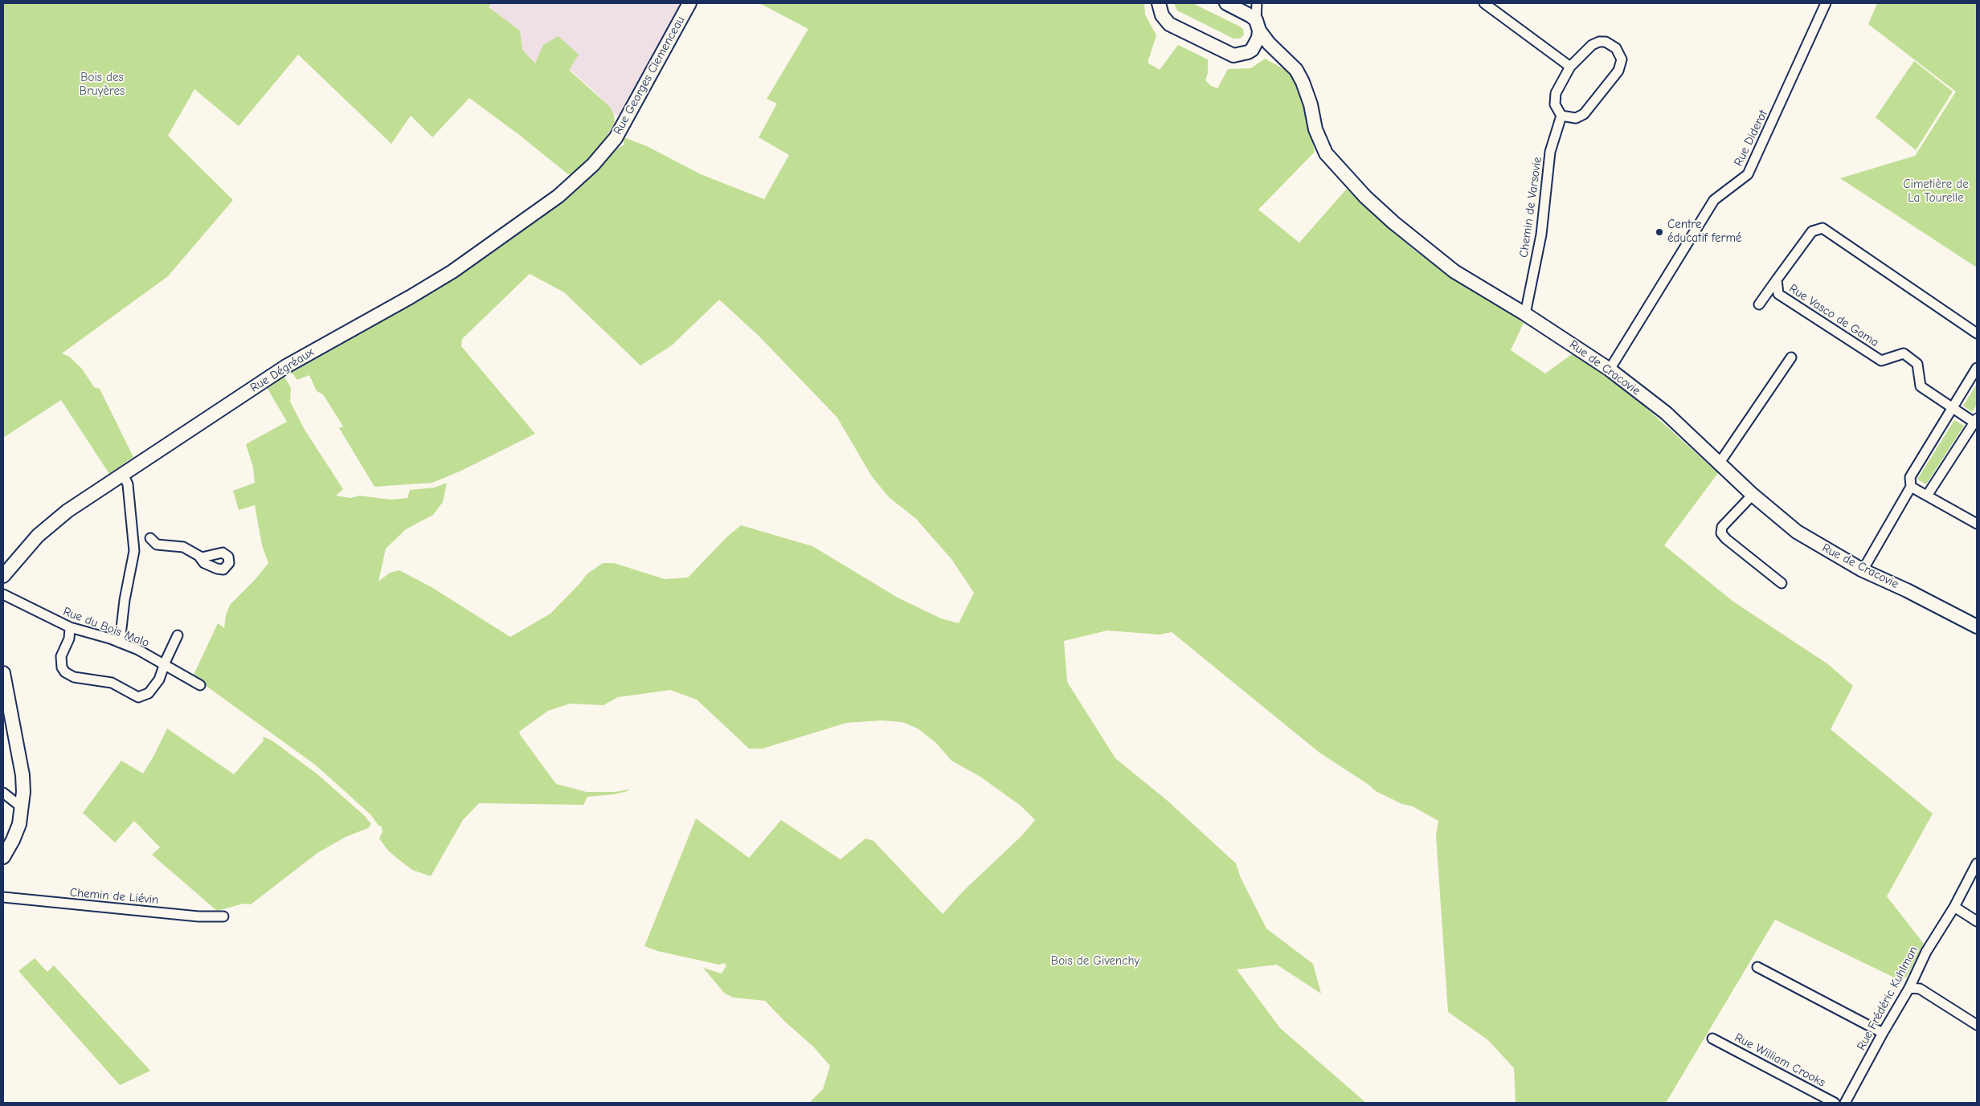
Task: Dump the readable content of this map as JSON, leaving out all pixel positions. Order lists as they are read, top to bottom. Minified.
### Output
{"streets":{"street":["Rue Georges Clemenceau","Rue Diderot","Chemin de Varsovie","Rue Vasco de Gama","Rue de Cracovie","Rue Dégréaux","Rue du Bois Malo","Chemin de Liévin","Rue Frédéric Kuhlman","Rue William Crooks"]},"crossings":[["Rue Georges Clemenceau","Rue Dégréaux"],["Rue Diderot","Rue de Cracovie"],["Chemin de Varsovie","Rue de Cracovie"]],"parks":["Bois des Bruyères","Cimetière de La Tourelle","Bois de Givenchy"],"places":["Centre éducatif fermé"]}
